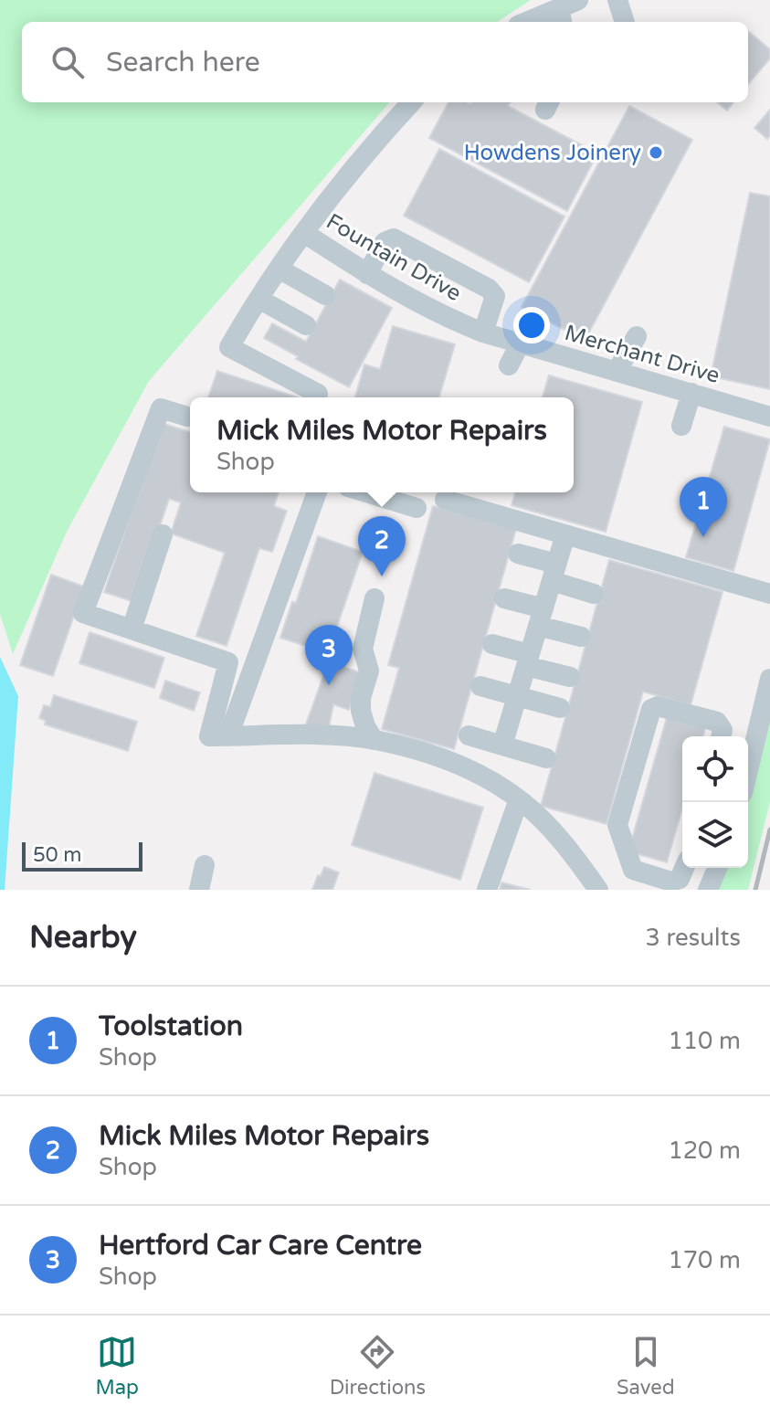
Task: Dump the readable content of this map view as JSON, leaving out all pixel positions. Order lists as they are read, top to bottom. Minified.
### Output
{"streets":{"street":["Fountain Drive","Merchant Drive"]},"crossings":[["Fountain Drive","Merchant Drive"]],"places":["Howdens Joinery"],"scale_bar":"50 m","page":{"search":"Search here","popup":["Mick Miles Motor Repairs","Shop"],"pins":["1","2","3"],"scale":"50 m","heading":["Nearby","3 results"],"list":[{"mark":"1","name":"Toolstation","note":"Shop","value":"110 m"},{"mark":"2","name":"Mick Miles Motor Repairs","note":"Shop","value":"120 m"},{"mark":"3","name":"Hertford Car Care Centre","note":"Shop","value":"170 m"}],"nav":["Map","Directions","Saved"]}}
